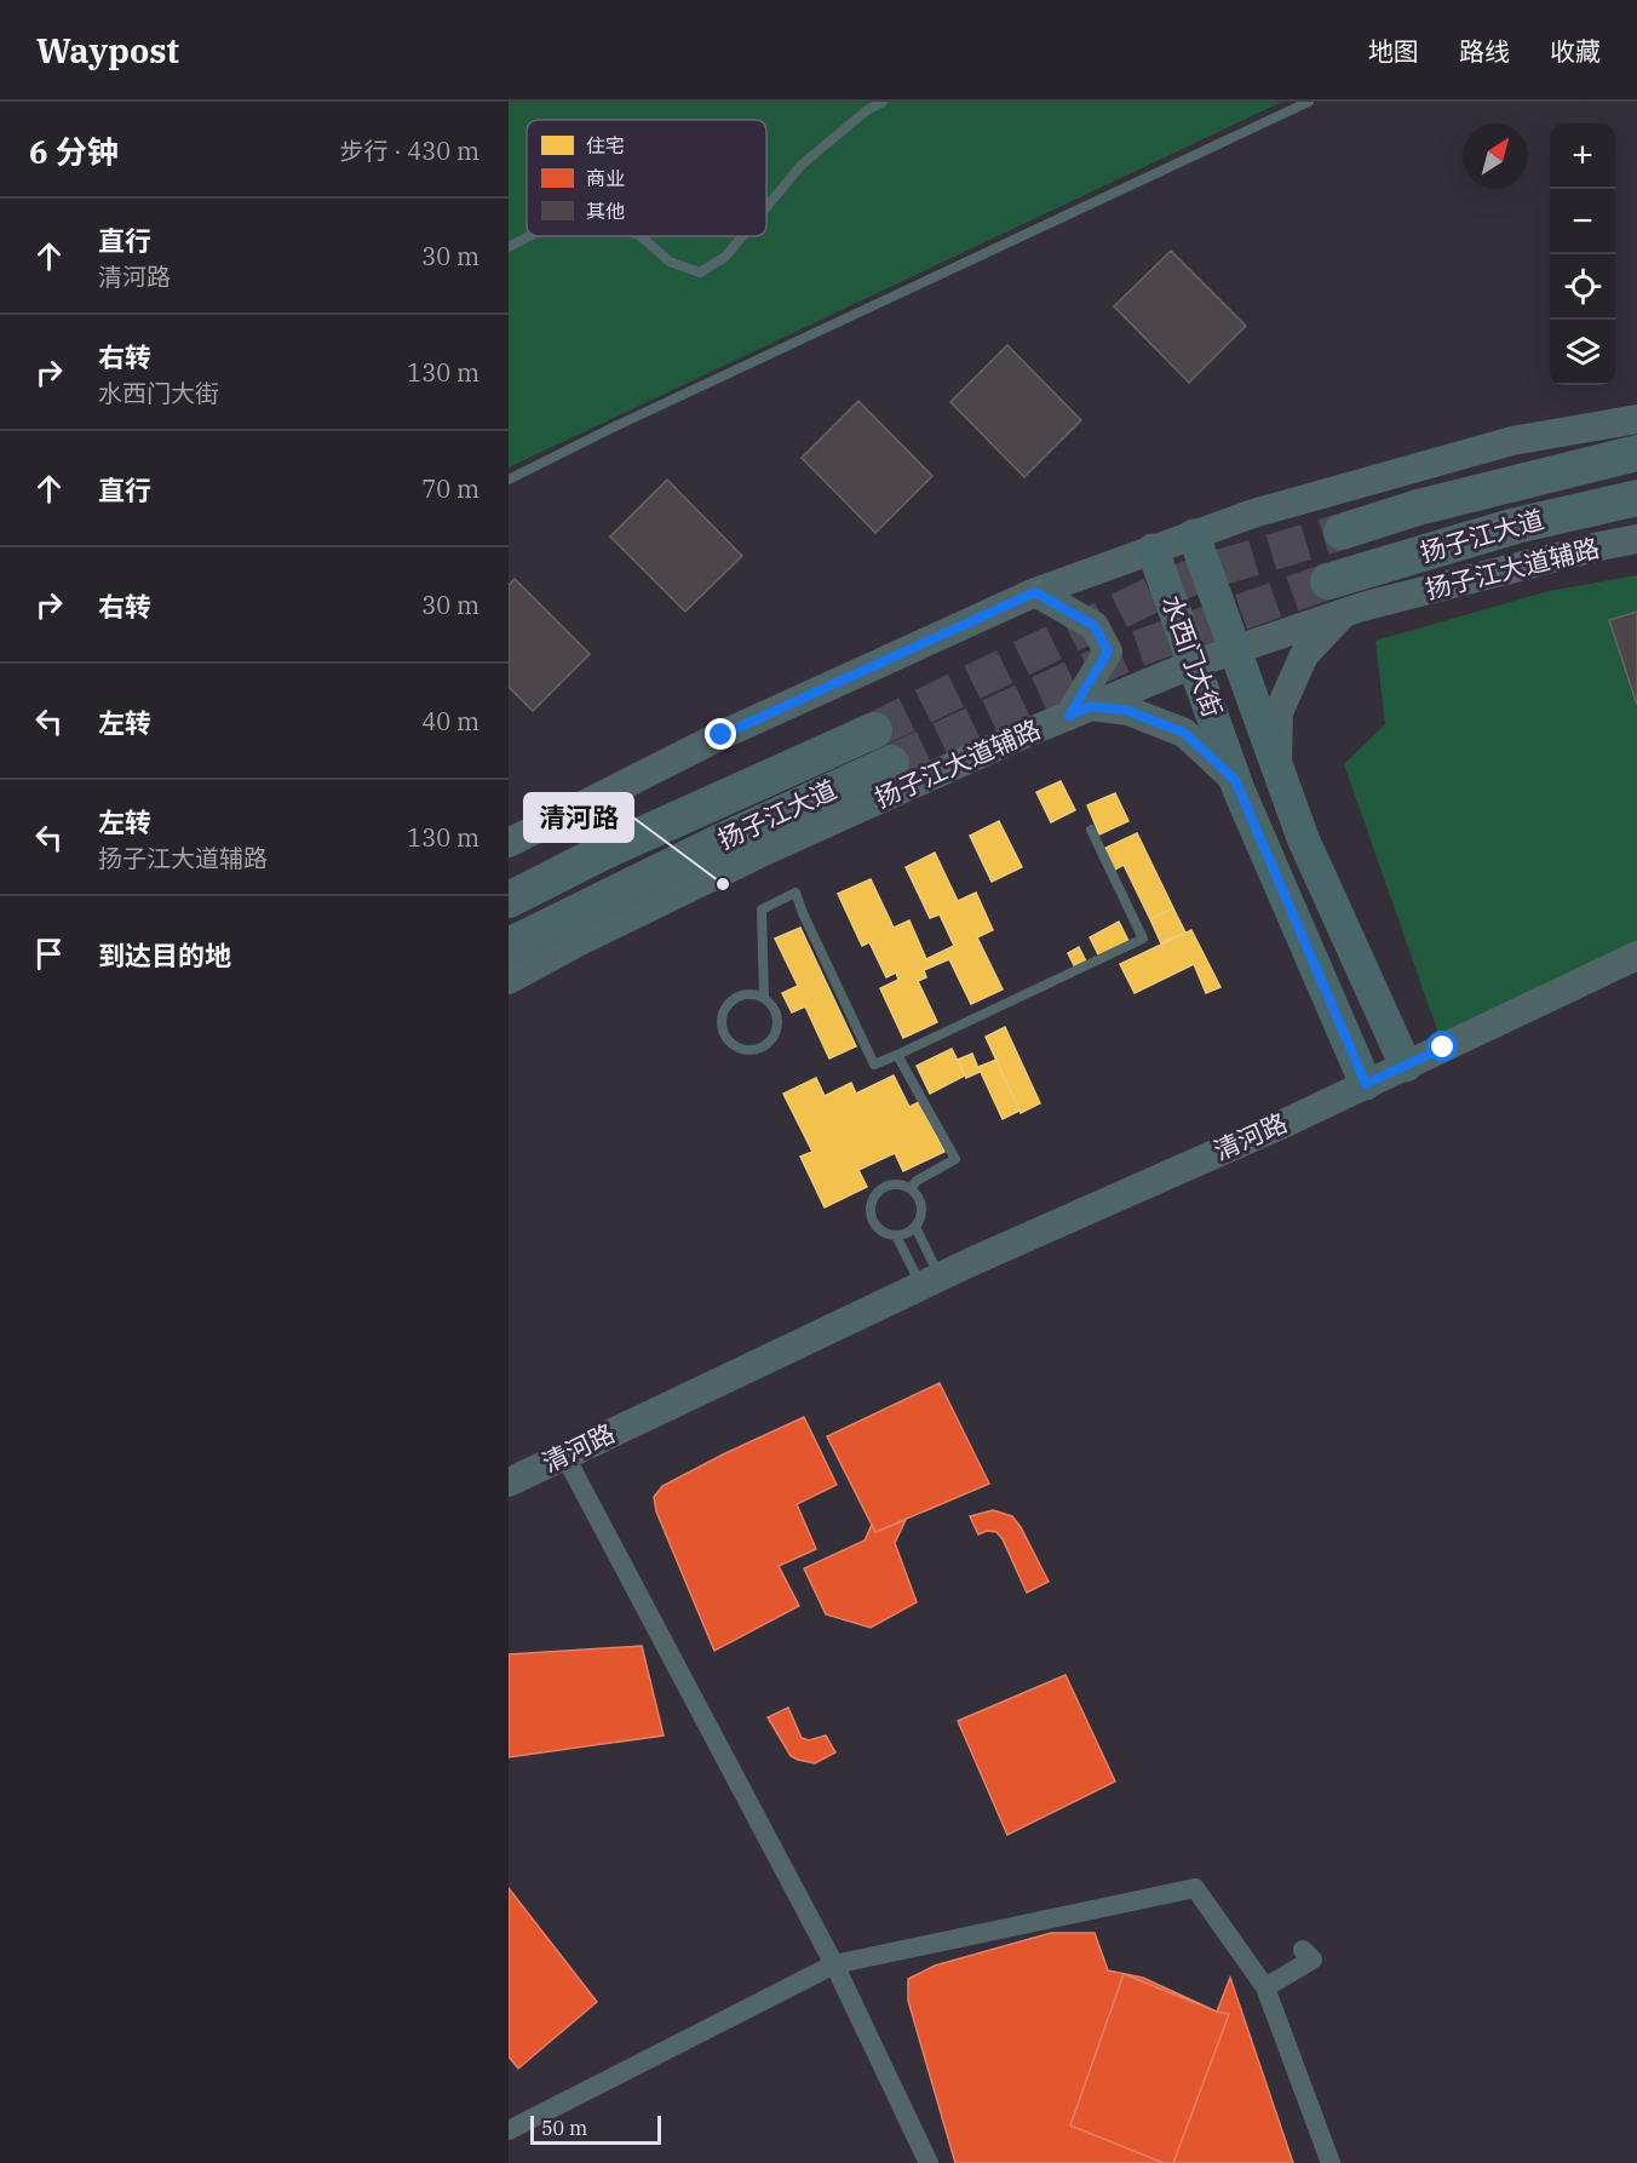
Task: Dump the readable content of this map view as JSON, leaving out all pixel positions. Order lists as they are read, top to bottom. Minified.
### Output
{"streets":{"highway":["扬子江大道"],"main road":["扬子江大道辅路","水西门大街","清河路"]},"crossings":[["扬子江大道","扬子江大道辅路"],["扬子江大道辅路","水西门大街"],["水西门大街","清河路"]],"places":["清河路"],"legend":["住宅","商业","其他"],"scale_bar":"50 m","north":"top right","page":{"header":"Waypost","nav":["地图","路线","收藏"],"heading":["6 分钟","步行 · 430 m"],"map_buttons":["+","−"],"list":[["直行","清河路","30 m"],["右转","水西门大街","130 m"],["直行","70 m"],["右转","30 m"],["左转","40 m"],["左转","扬子江大道辅路","130 m"],"到达目的地"],"scale":"50 m"}}
